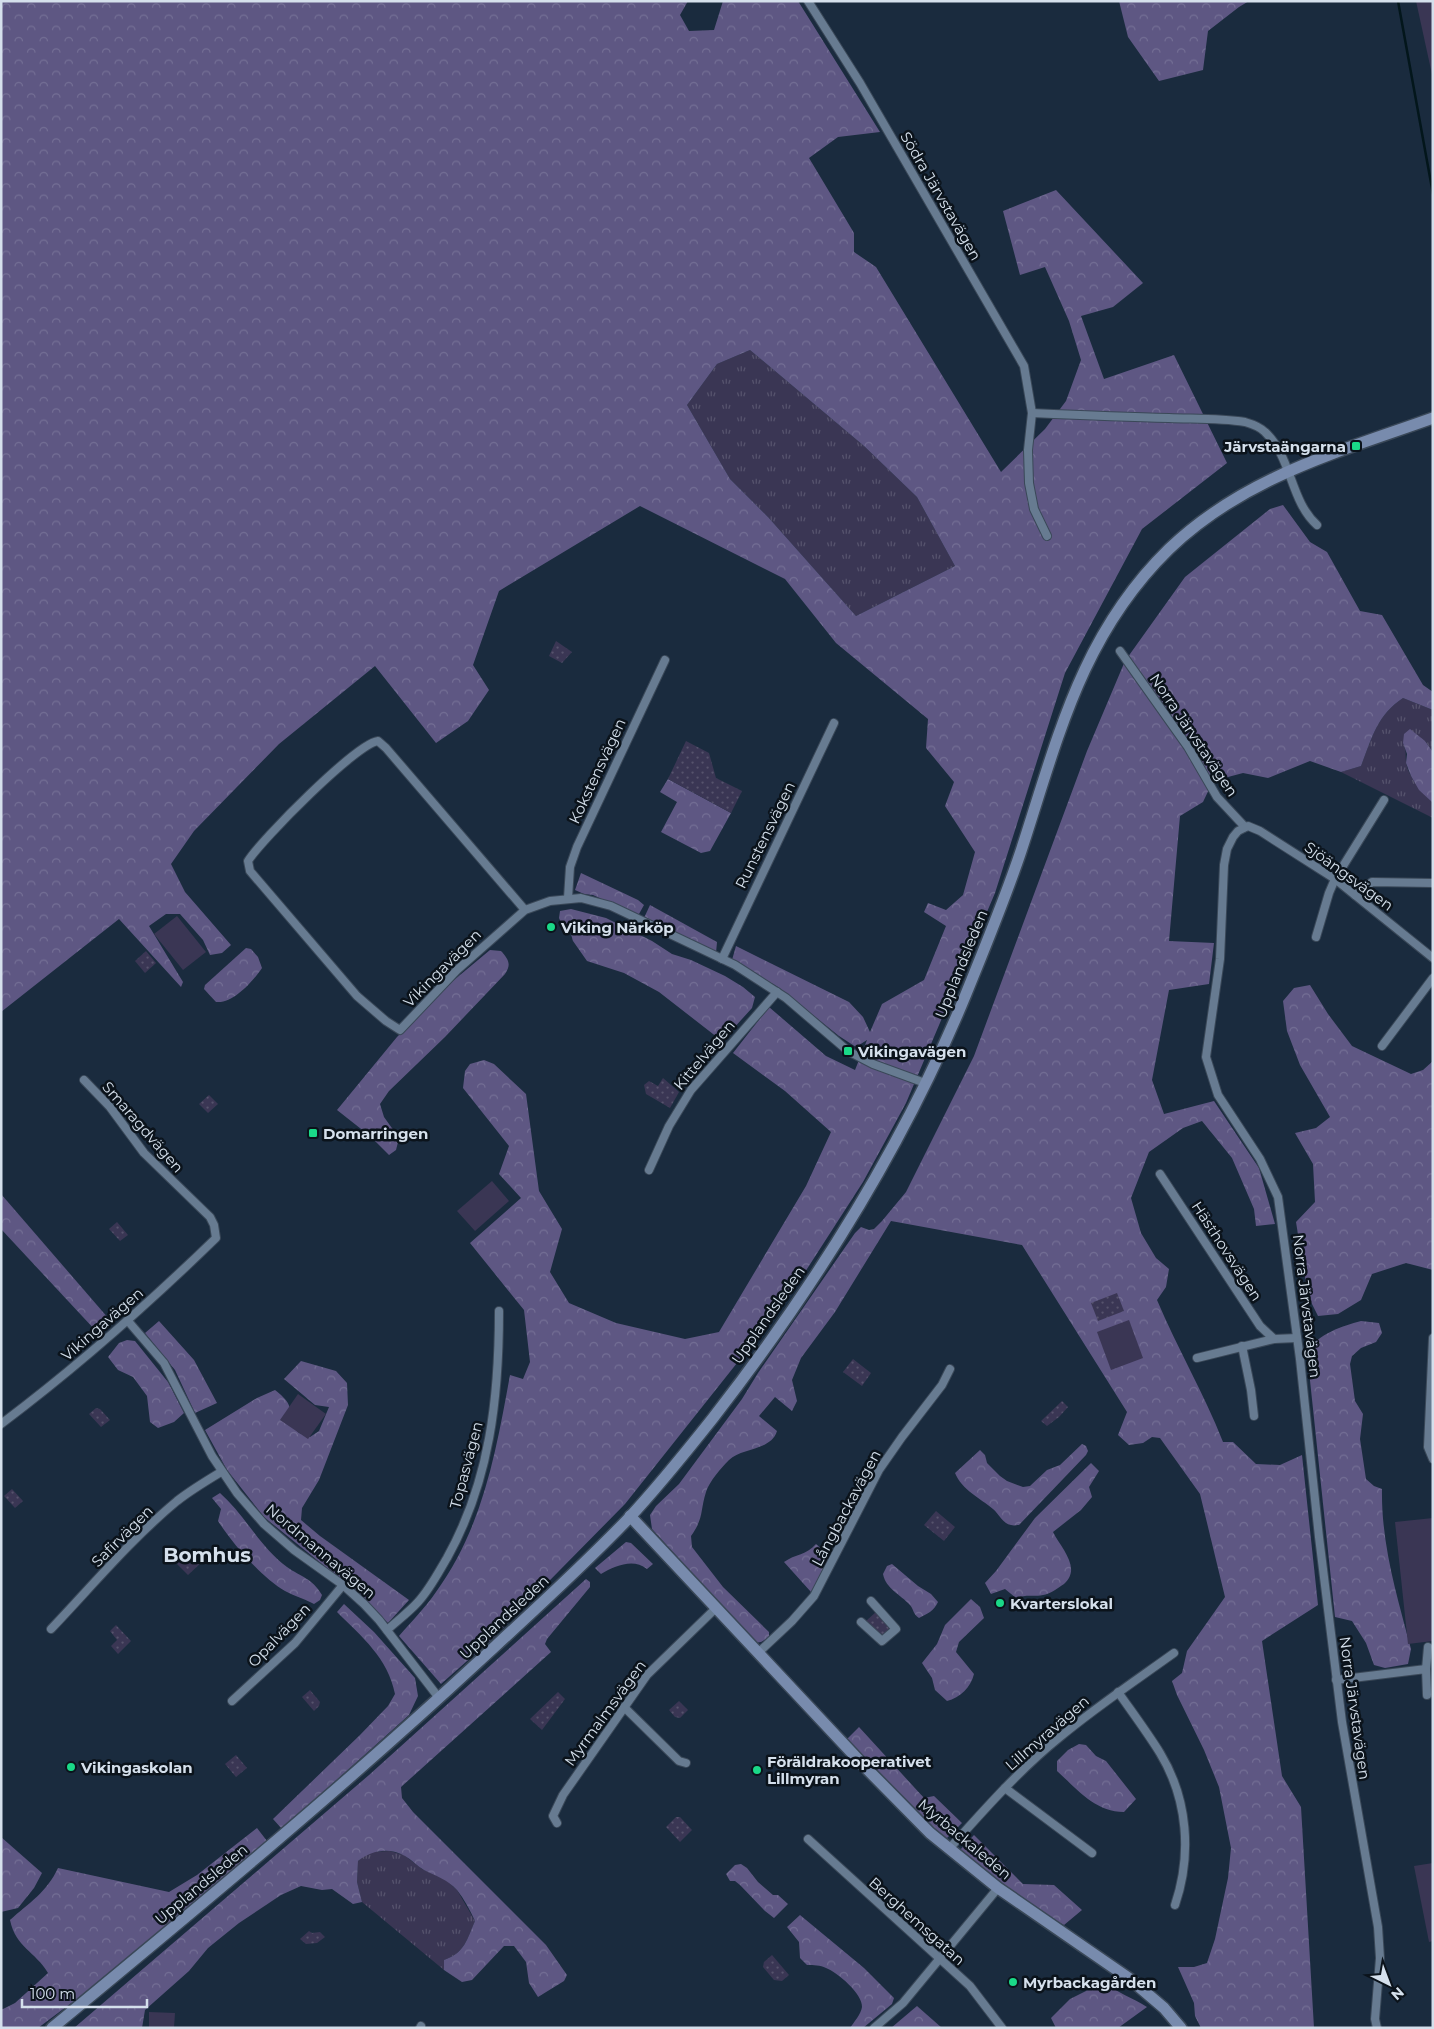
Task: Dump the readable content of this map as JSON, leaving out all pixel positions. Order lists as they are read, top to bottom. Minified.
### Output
{"streets":{"street":["Södra Järvstavägen","Norra Järvstavägen","Kokstensvägen","Runstensvägen","Sjöängsvägen","Upplandsleden","Vikingavägen","Kittelvägen","Smaragdvägen","Hästhovsvägen","Topasvägen","Långbackavägen","Safirvägen","Nordmannavägen","Opalvägen","Myrmalmsvägen","Lillmyravägen","Myrbackaleden","Berghemsgatan"]},"crossings":[["Norra Järvstavägen","Sjöängsvägen"],["Kokstensvägen","Vikingavägen"],["Runstensvägen","Vikingavägen"],["Upplandsleden","Vikingavägen"],["Upplandsleden","Nordmannavägen"],["Upplandsleden","Myrbackaleden"],["Vikingavägen","Kittelvägen"],["Vikingavägen","Smaragdvägen"],["Vikingavägen","Nordmannavägen"],["Topasvägen","Nordmannavägen"],["Långbackavägen","Myrbackaleden"],["Safirvägen","Nordmannavägen"],["Nordmannavägen","Opalvägen"],["Myrmalmsvägen","Myrbackaleden"],["Lillmyravägen","Myrbackaleden"]],"districts":["Bomhus"],"places":{"transit":["Järvstaängarna","Vikingavägen","Domarringen"],"other":["Viking Närköp","Kvarterslokal","Vikingaskolan","Föräldrakooperativet Lillmyran","Myrbackagården"]},"scale_bar":"100 m","north":"bottom right"}
